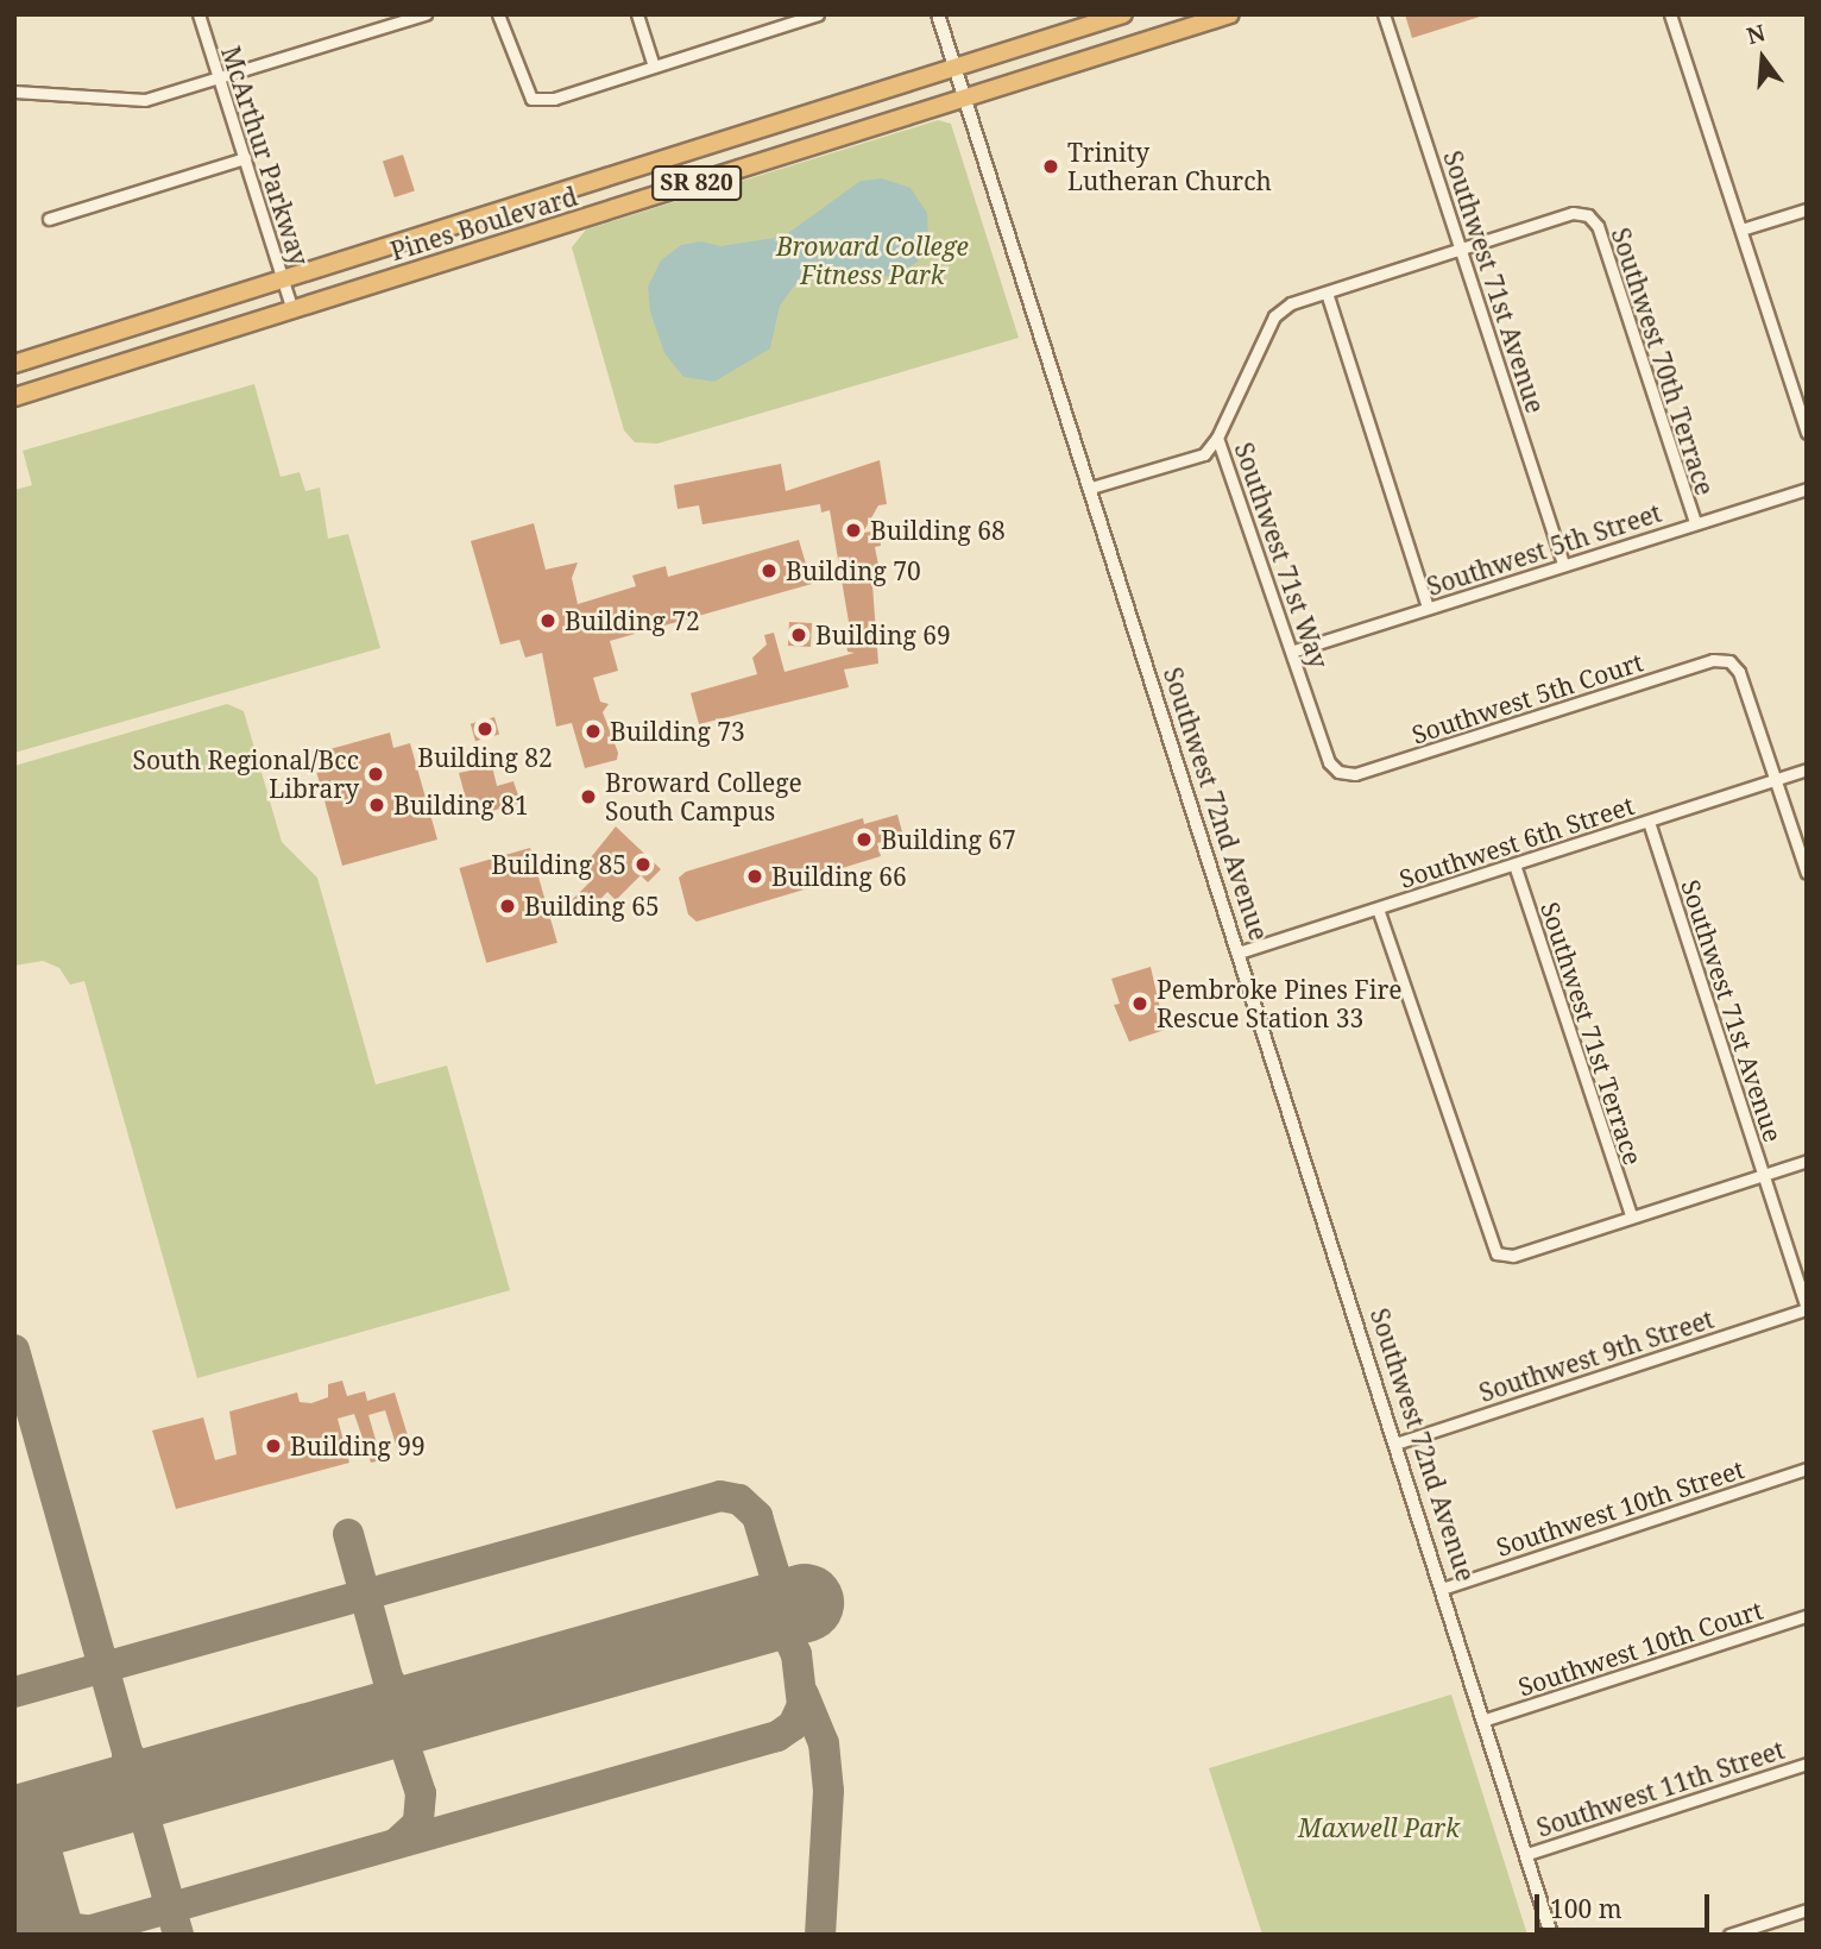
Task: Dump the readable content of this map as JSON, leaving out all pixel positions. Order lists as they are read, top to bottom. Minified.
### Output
{"streets":{"highway":["SR 820","Pines Boulevard"],"street":["McArthur Parkway","Southwest 71st Avenue","Southwest 70th Terrace","Southwest 5th Street","Southwest 71st Way","Southwest 5th Court","Southwest 72nd Avenue","Southwest 6th Street","Southwest 71st Terrace","Southwest 9th Street","Southwest 10th Street","Southwest 10th Court","Southwest 11th Street"]},"crossings":[["McArthur Parkway","Pines Boulevard"],["SR 820","Pines Boulevard"],["SR 820","Southwest 72nd Avenue"],["Pines Boulevard","Southwest 72nd Avenue"],["Southwest 71st Avenue","Southwest 5th Street"],["Southwest 71st Avenue","Southwest 71st Way"],["Southwest 71st Avenue","Southwest 6th Street"],["Southwest 71st Avenue","Southwest 9th Street"],["Southwest 70th Terrace","Southwest 5th Street"],["Southwest 70th Terrace","Southwest 71st Way"],["Southwest 5th Street","Southwest 71st Way"],["Southwest 71st Way","Southwest 5th Court"],["Southwest 5th Court","Southwest 6th Street"],["Southwest 72nd Avenue","Southwest 6th Street"],["Southwest 72nd Avenue","Southwest 9th Street"],["Southwest 72nd Avenue","Southwest 10th Street"],["Southwest 72nd Avenue","Southwest 10th Court"],["Southwest 72nd Avenue","Southwest 11th Street"],["Southwest 6th Street","Southwest 71st Terrace"]],"parks":["Broward College Fitness Park","Maxwell Park"],"places":["Trinity Lutheran Church","Building 68","Building 70","Building 72","Building 69","Building 82","Building 73","South Regional/Bcc Library","Broward College South Campus","Building 81","Building 67","Building 85","Building 66","Building 65","Pembroke Pines Fire Rescue Station 33","Building 99"],"scale_bar":"100 m","north":"top"}
